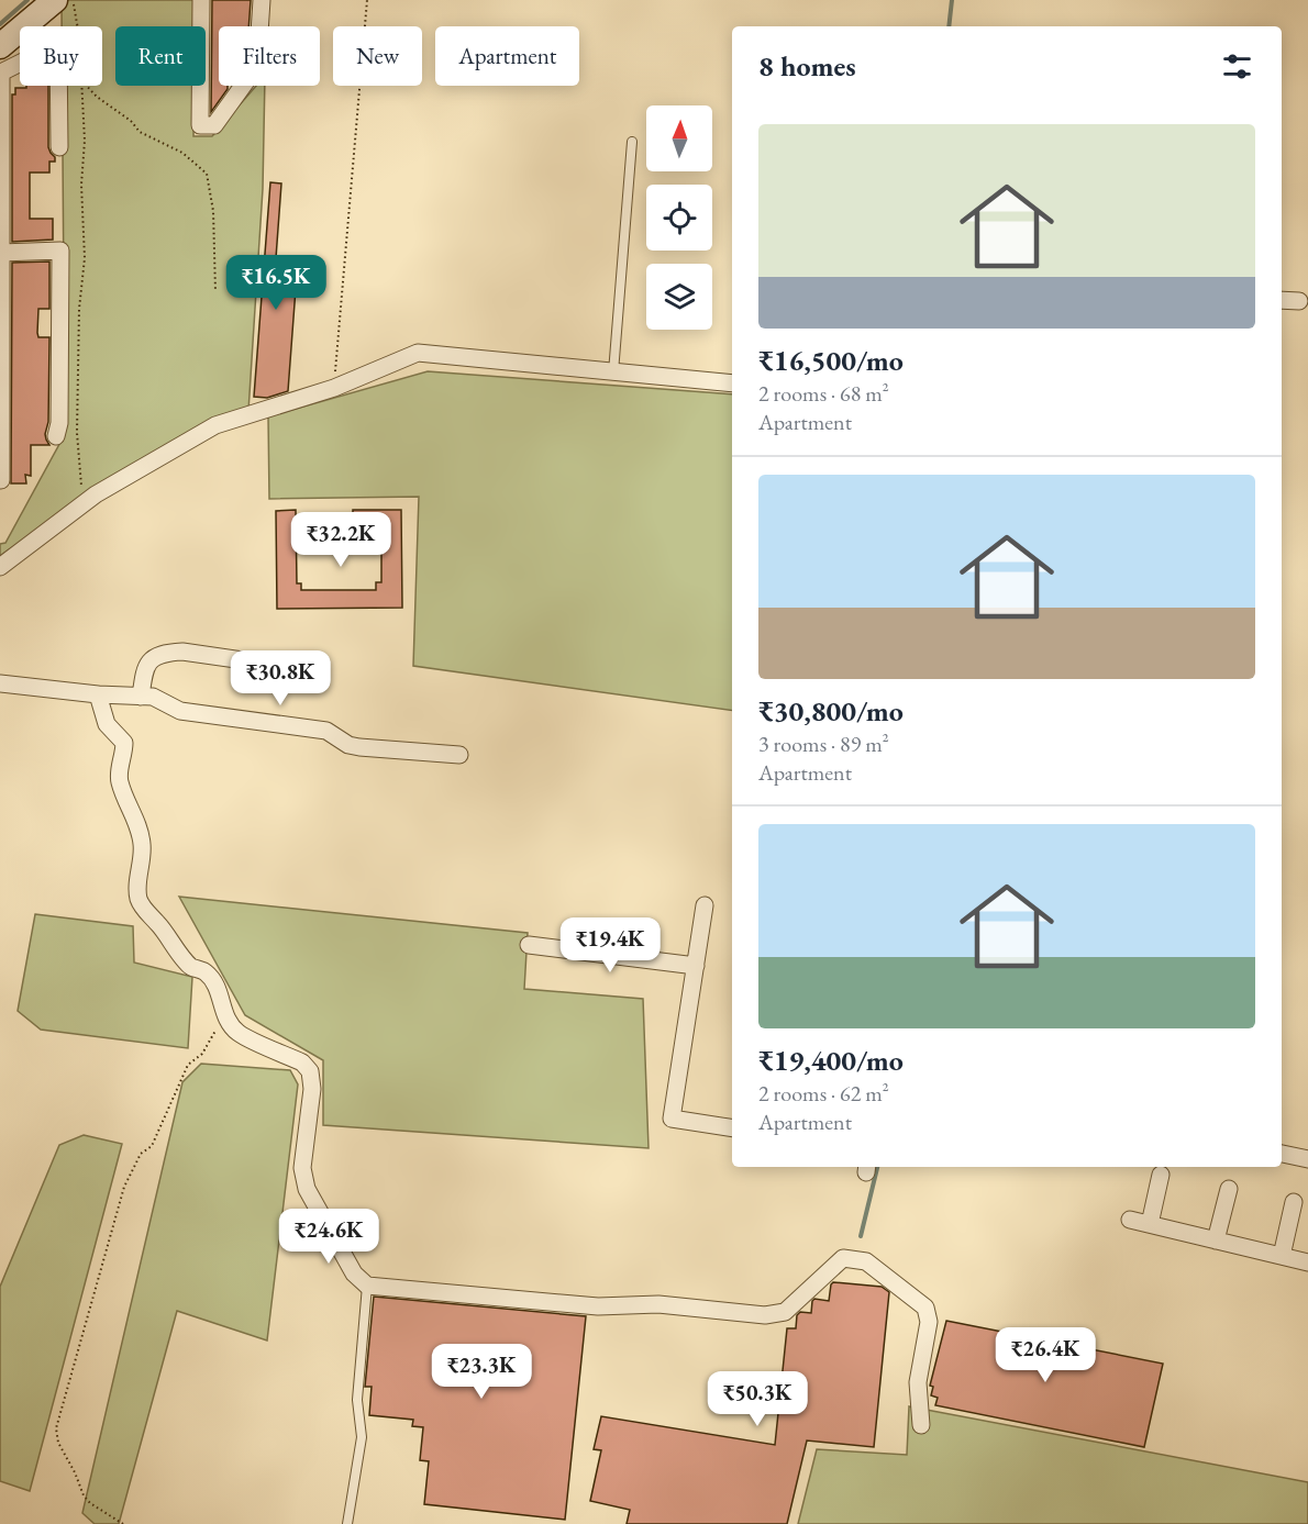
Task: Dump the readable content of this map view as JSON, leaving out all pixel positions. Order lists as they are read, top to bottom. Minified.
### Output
{"north":"top","page":{"chip":["Buy","Rent","Filters","New","Apartment"],"heading":"8 homes","list":[{"name":"₹16,500/mo","note":"2 rooms · 68 m² · Apartment"},{"name":"₹30,800/mo","note":"3 rooms · 89 m² · Apartment"},{"name":"₹19,400/mo","note":"2 rooms · 62 m² · Apartment"}],"price":["₹16.5K","₹32.2K","₹30.8K","₹19.4K","₹24.6K","₹26.4K","₹23.3K","₹50.3K"]}}
